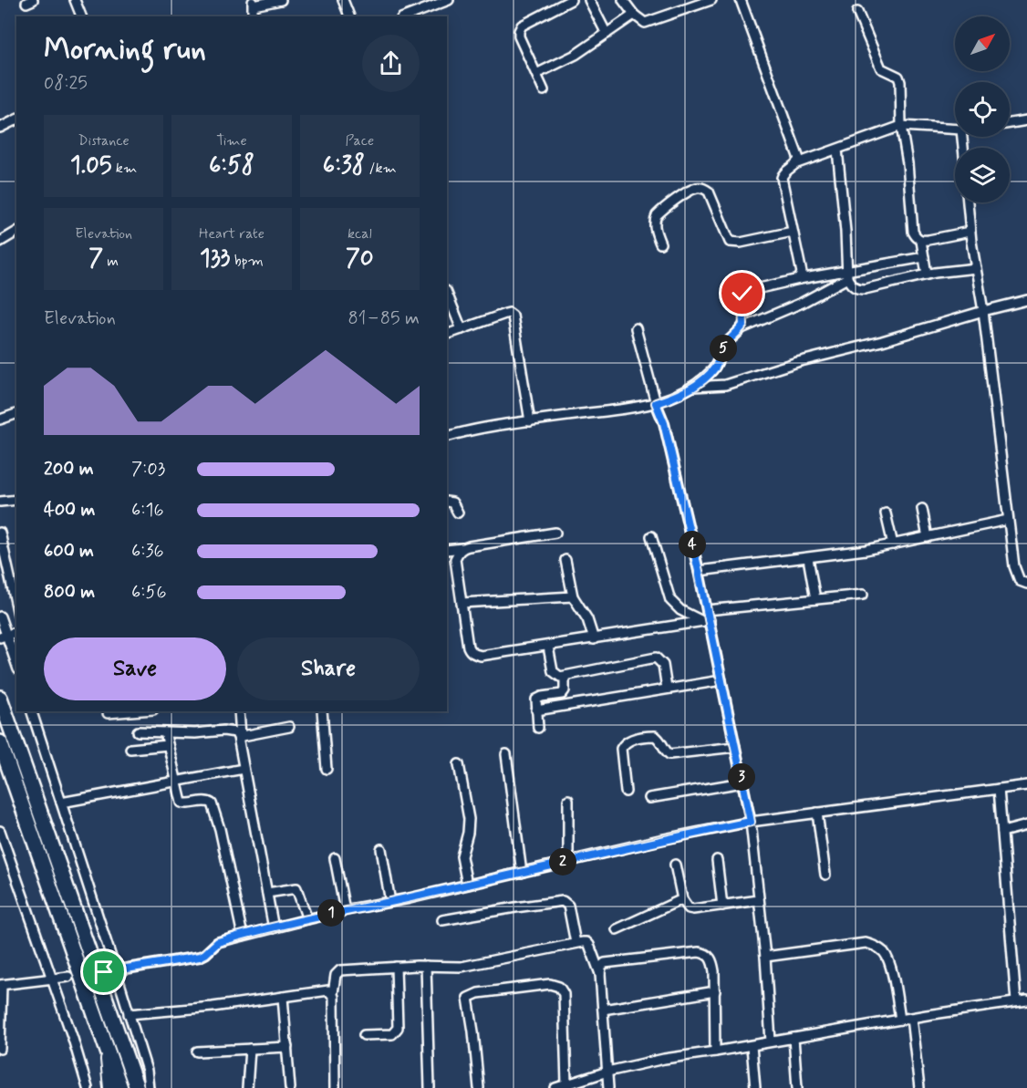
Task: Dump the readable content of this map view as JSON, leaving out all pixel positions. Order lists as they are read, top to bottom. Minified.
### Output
{"north":"top right","page":{"heading":["Morning run","08:25"],"stats":[["Distance","1.05 km"],["Time","6:58"],["Pace","6:38 /km"],["Elevation","7 m"],["Heart rate","133 bpm"],["kcal","70"]],"chart":["Elevation","81–85 m"],"pins":["5","4","3","2","1"],"list":[{"name":"200 m","note":"7:03"},{"name":"400 m","note":"6:16"},{"name":"600 m","note":"6:36"},{"name":"800 m","note":"6:56"}],"buttons":["Save","Share"]}}
